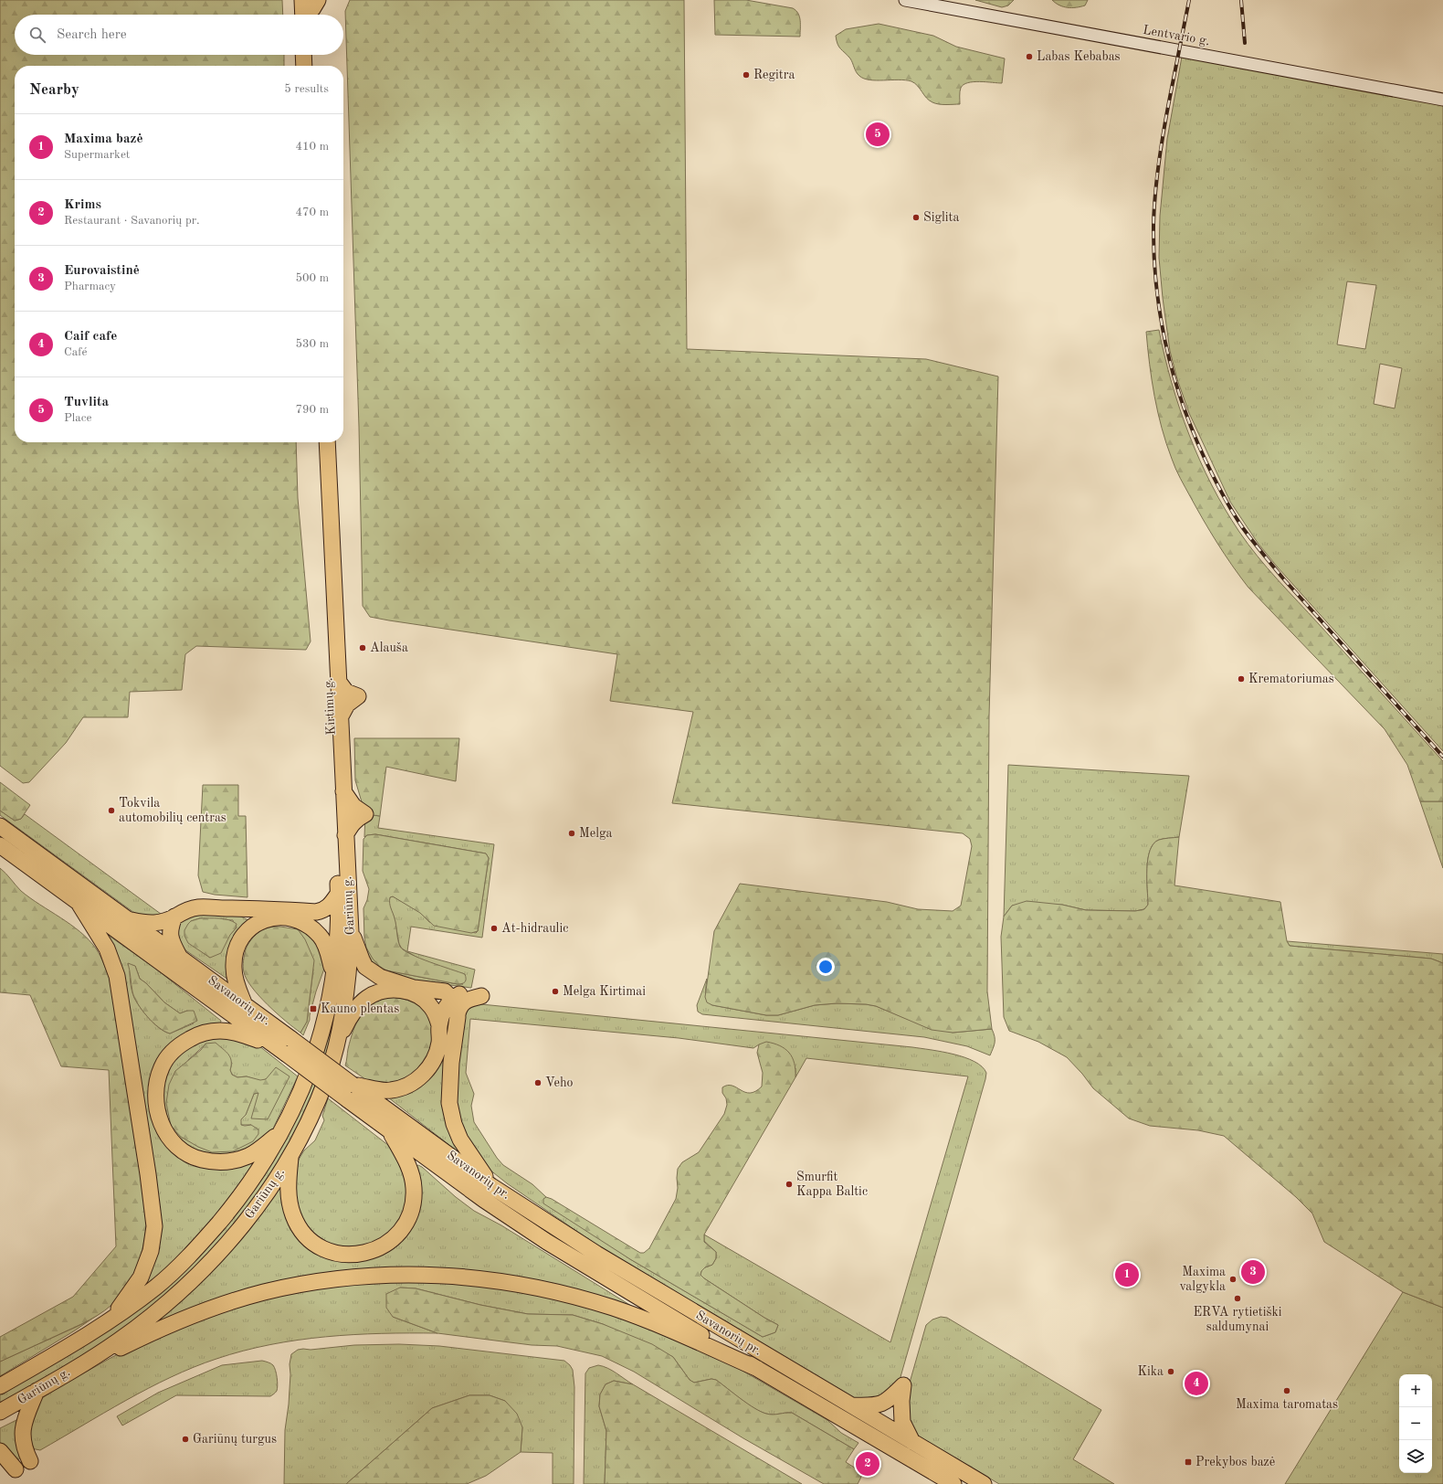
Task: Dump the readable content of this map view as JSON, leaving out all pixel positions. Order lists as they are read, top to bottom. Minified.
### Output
{"streets":{"highway":["Kirtimų g.","Gariūnų g.","Savanorių pr."],"main road":["Lentvario g."]},"crossings":[["Kirtimų g.","Gariūnų g."]],"places":{"other":["Labas Kebabas","Regitra","Siglita","Alauša","Krematoriumas","Tokvila automobilių centras","Melga","At-hidraulic","Melga Kirtimai","Veho","Smurfit Kappa Baltic","Maxima valgykla","ERVA rytietiški saldumynai","Kika","Maxima taromatas","Gariūnų turgus"],"transit":["Kauno plentas","Prekybos bazė"]},"page":{"search":"Search here","heading":["Nearby","5 results"],"list":[{"mark":"1","name":"Maxima bazė","note":"Supermarket","value":"410 m"},{"mark":"2","name":"Krims","note":"Restaurant · Savanorių pr.","value":"470 m"},{"mark":"3","name":"Eurovaistinė","note":"Pharmacy","value":"500 m"},{"mark":"4","name":"Caif cafe","note":"Café","value":"530 m"},{"mark":"5","name":"Tuvlita","note":"Place","value":"790 m"}],"pins":["5","3","1","4","2"],"map_buttons":["+","−"]}}
